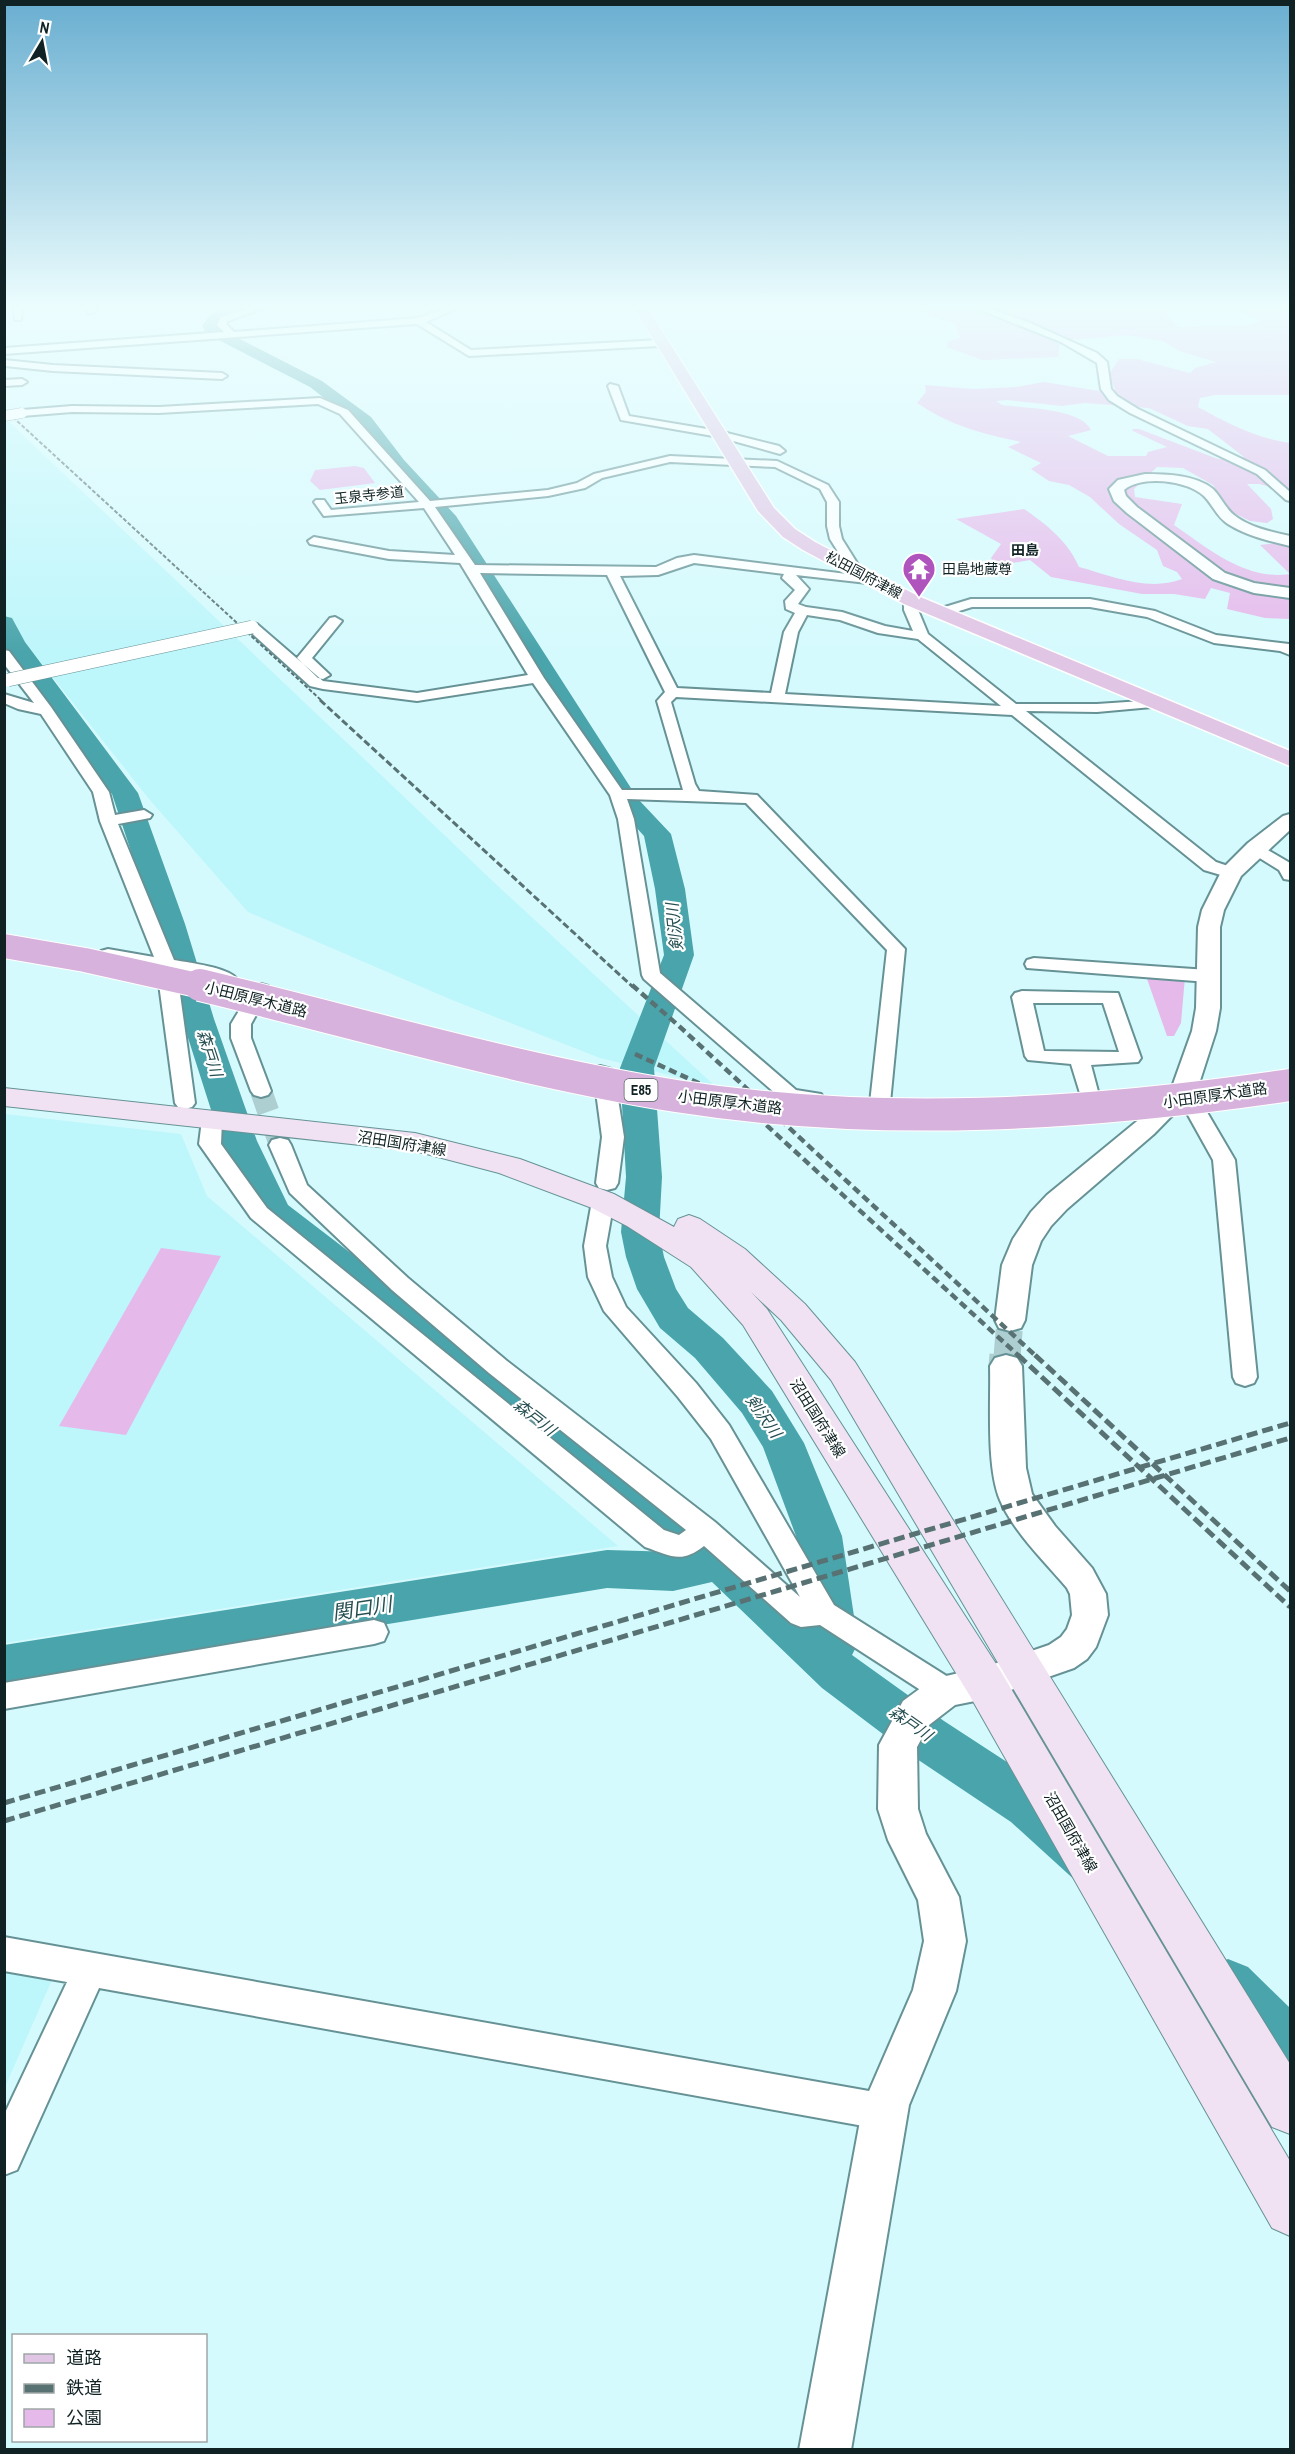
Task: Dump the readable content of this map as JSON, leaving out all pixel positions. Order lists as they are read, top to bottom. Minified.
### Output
{"streets":{"highway":["小田原厚木道路","E85"],"main road":["松田国府津線","沼田国府津線"],"street":["玉泉寺参道"]},"districts":["田島"],"water":["剣沢川","森戸川","関口川"],"places":{"temple":["田島地蔵尊"]},"legend":["道路","鉄道","公園"],"north":"top"}
